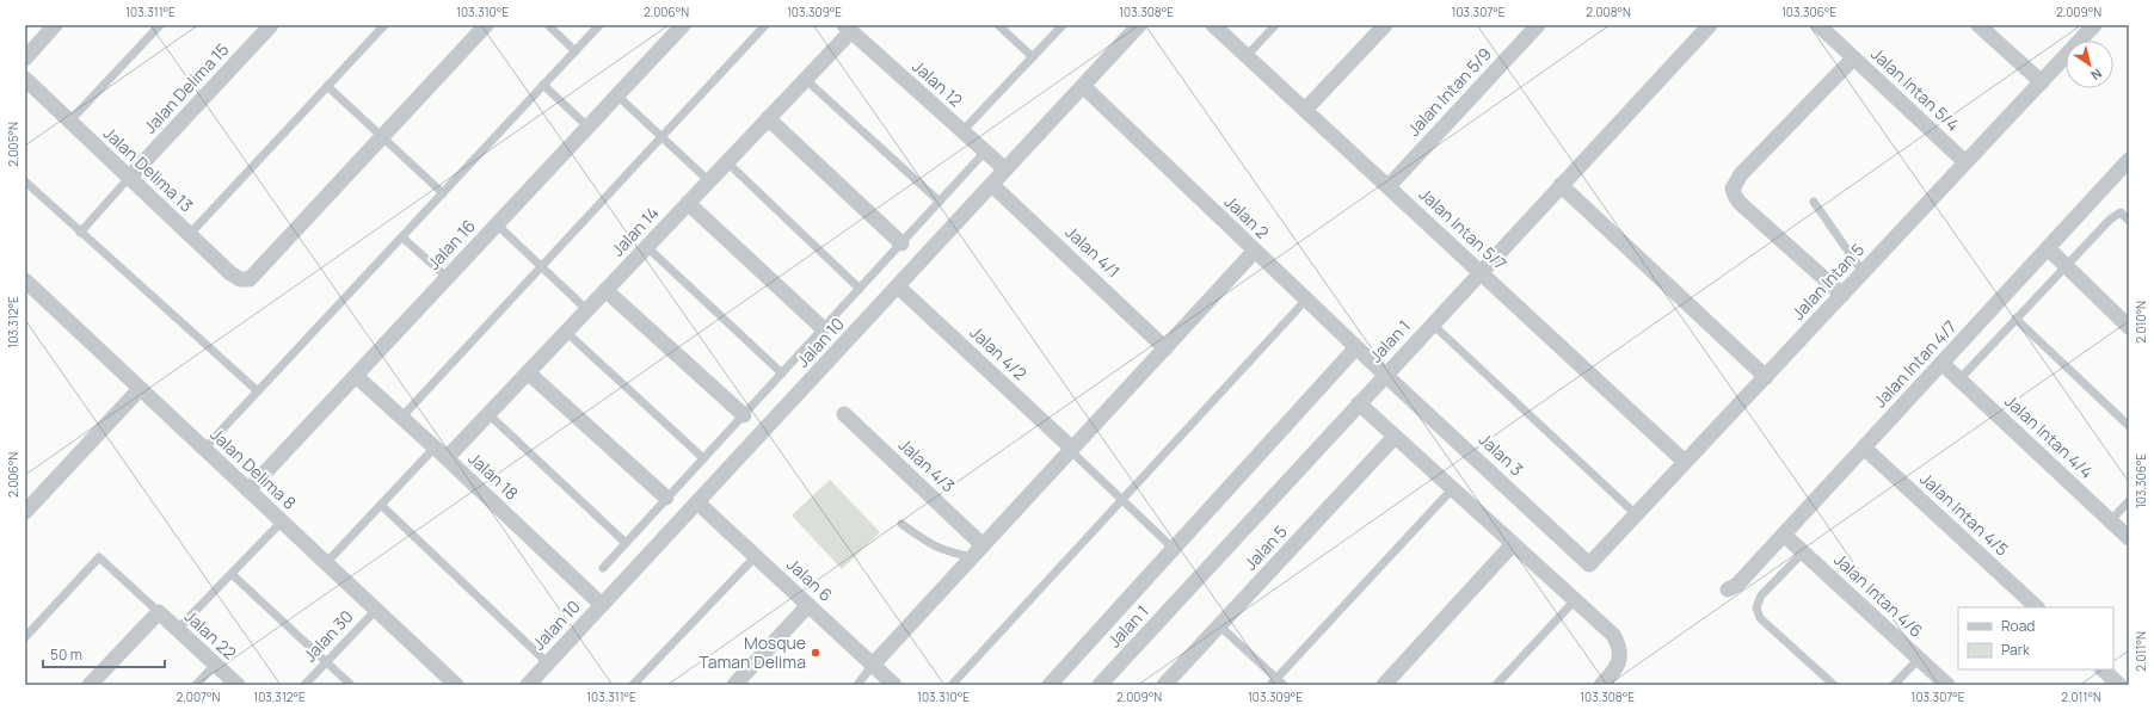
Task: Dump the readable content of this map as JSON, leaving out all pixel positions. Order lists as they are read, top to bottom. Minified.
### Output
{"streets":{"street":["Jalan 12","Jalan Delima 15","Jalan Intan 5/4","Jalan Intan 5/9","Jalan Delima 13","Jalan 2","Jalan Intan 5/7","Jalan 14","Jalan 16","Jalan 4/1","Jalan Intan 5","Jalan 1","Jalan 10","Jalan 4/2","Jalan Intan 4/7","Jalan Intan 4/4","Jalan 3","Jalan 4/3","Jalan Delima 8","Jalan 18","Jalan Intan 4/5","Jalan 5","Jalan 6","Jalan Intan 4/6","Jalan 22"],"lane":["Jalan 30"]},"crossings":[["Jalan 12","Jalan 14"],["Jalan 12","Jalan 10"],["Jalan Delima 15","Jalan Delima 13"],["Jalan Intan 5/4","Jalan Intan 5"],["Jalan Intan 5/9","Jalan Intan 5/7"],["Jalan 2","Jalan 1"],["Jalan 2","Jalan 10"],["Jalan 2","Jalan 3"],["Jalan Intan 5/7","Jalan Intan 5"],["Jalan Intan 5/7","Jalan 1"],["Jalan 14","Jalan 18"],["Jalan 16","Jalan Delima 8"],["Jalan 16","Jalan 18"],["Jalan 4/1","Jalan 10"],["Jalan Intan 5","Jalan 3"],["Jalan 1","Jalan 3"],["Jalan 10","Jalan 4/2"],["Jalan 10","Jalan 18"],["Jalan 10","Jalan 6"],["Jalan Intan 4/7","Jalan Intan 4/4"],["Jalan Intan 4/7","Jalan Intan 4/5"],["Jalan Intan 4/7","Jalan Intan 4/6"],["Jalan Delima 8","Jalan 30"]],"places":["Mosque Taman Delima"],"legend":["Road","Park"],"scale_bar":"50 m","north":"bottom right","coordinates":["103.311°E","103.310°E","2.006°N","103.309°E","103.308°E","103.307°E","2.008°N","103.306°E","2.009°N","2.005°N","2.010°N","103.312°E","2.011°N","2.007°N"]}
